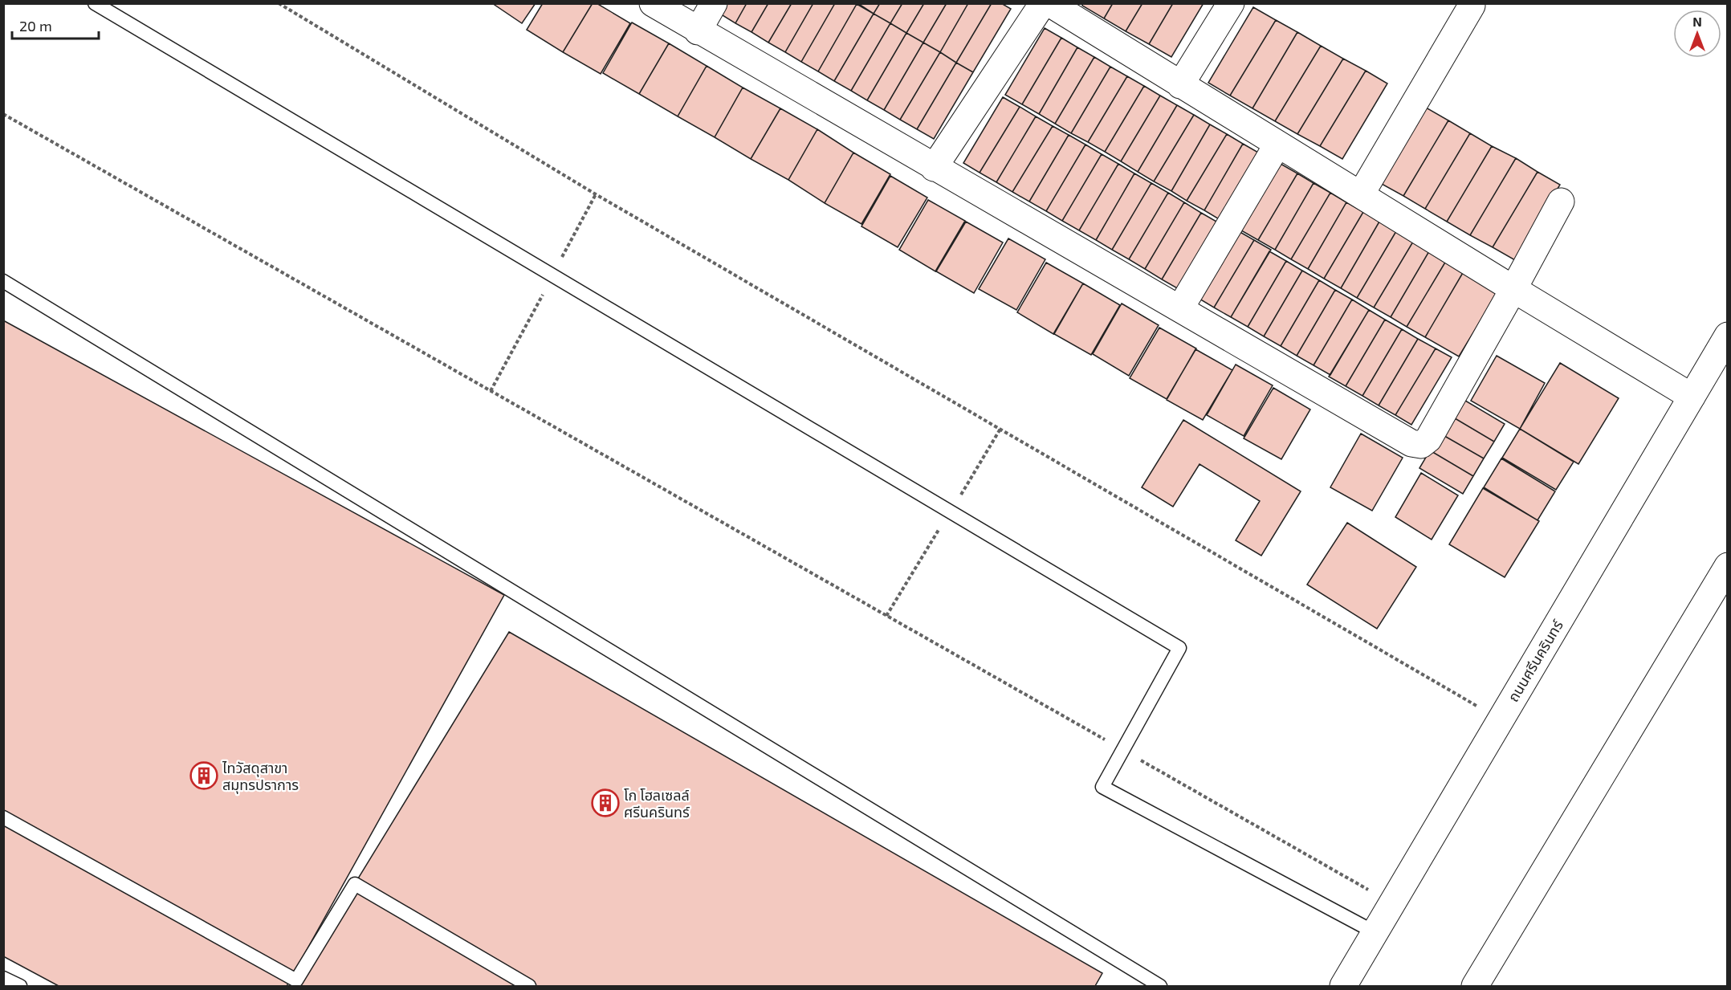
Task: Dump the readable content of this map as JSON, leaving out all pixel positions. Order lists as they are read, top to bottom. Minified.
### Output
{"streets":{"street":["ถนนศรีนครินทร์"]},"places":{"building":["ไทวัสดุสาขา สมุทรปราการ","โก โฮลเซลล์ ศรีนครินทร์"]},"scale_bar":"20 m","north":"top"}
